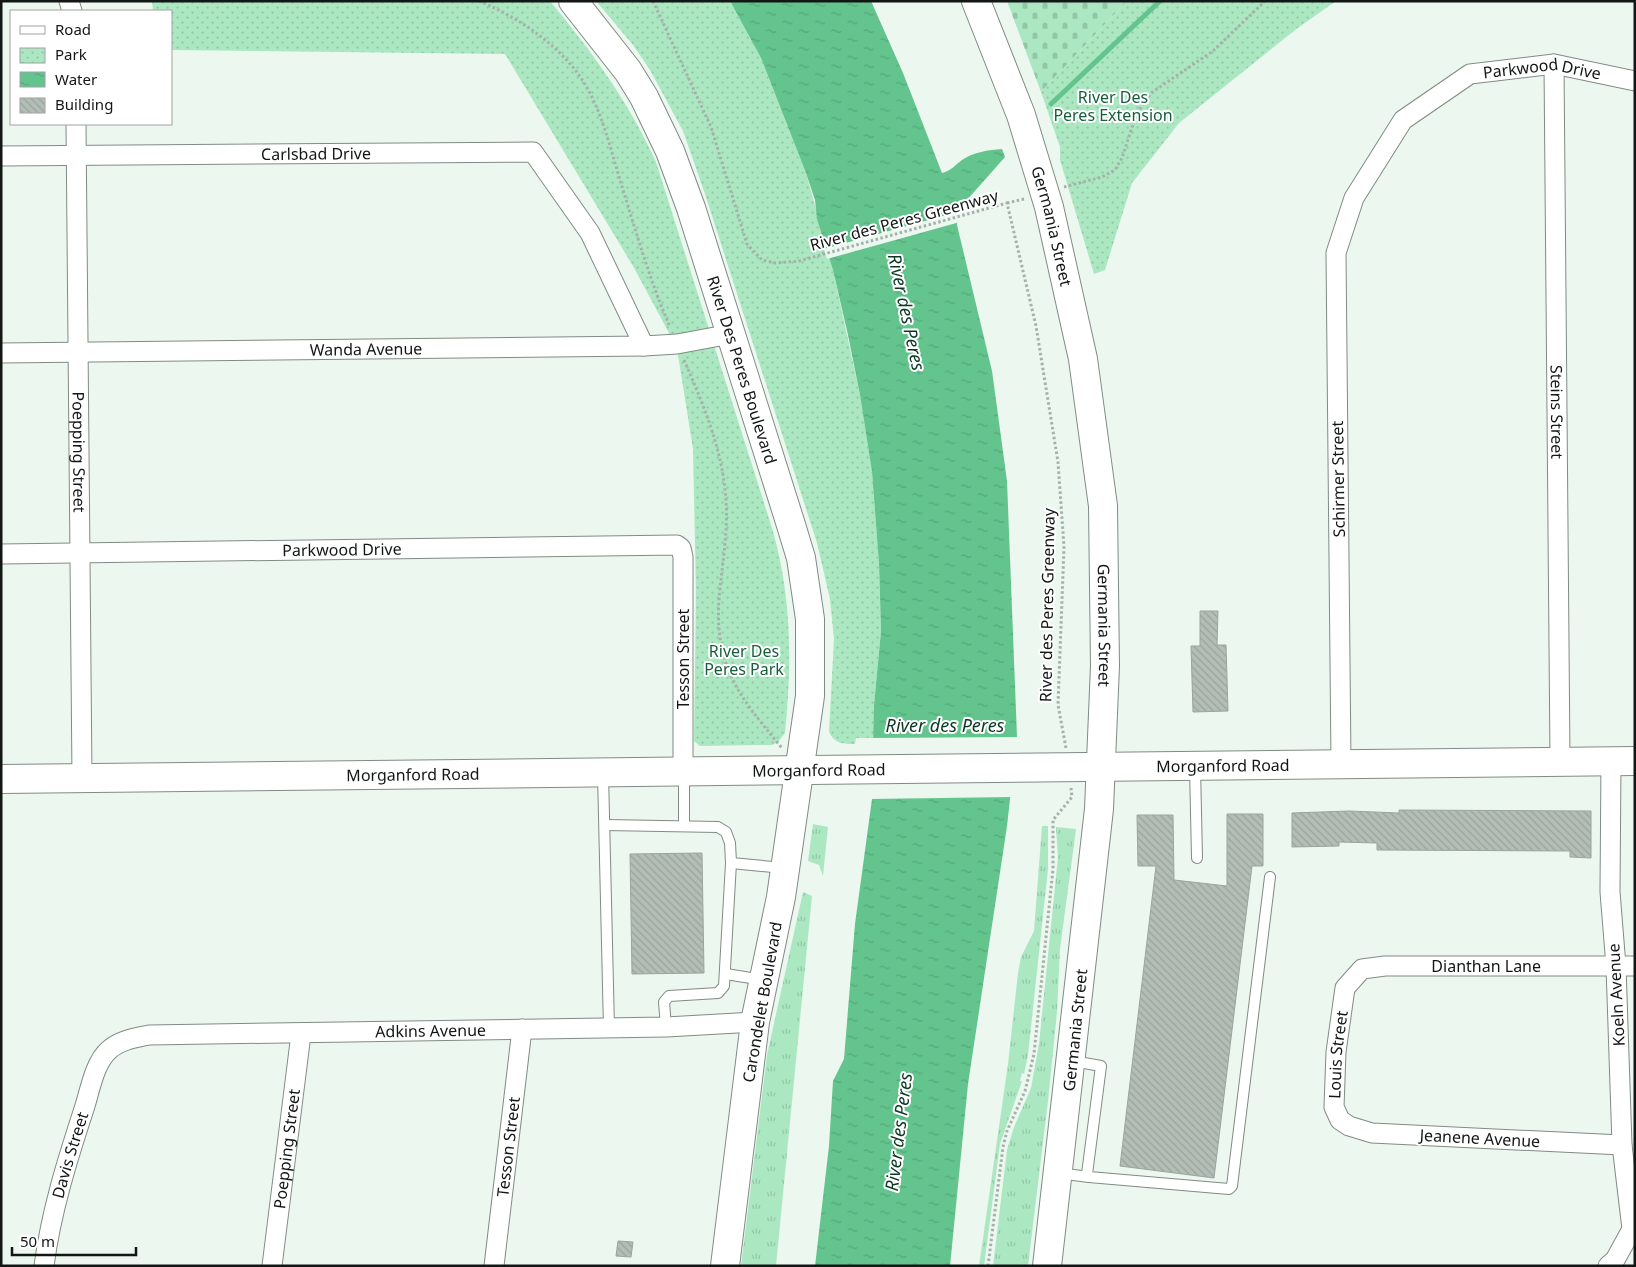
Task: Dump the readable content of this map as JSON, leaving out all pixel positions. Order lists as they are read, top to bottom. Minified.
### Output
{"streets":{"main road":["Germania Street","River Des Peres Boulevard","Morganford Road","Carondelet Boulevard"],"street":["Parkwood Drive","Carlsbad Drive","Wanda Avenue","Steins Street","Poepping Street","Schirmer Street","Tesson Street","Dianthan Lane","Koeln Avenue","Adkins Avenue","Louis Street","Jeanene Avenue","Davis Street"],"path":["River des Peres Greenway"]},"crossings":[["Parkwood Drive","Steins Street"],["Parkwood Drive","Poepping Street"],["Parkwood Drive","Schirmer Street"],["Parkwood Drive","Tesson Street"],["Carlsbad Drive","Wanda Avenue"],["Carlsbad Drive","Poepping Street"],["Germania Street","Morganford Road"],["Wanda Avenue","River Des Peres Boulevard"],["Wanda Avenue","Poepping Street"],["River Des Peres Boulevard","Morganford Road"],["River Des Peres Boulevard","Carondelet Boulevard"],["Steins Street","Morganford Road"],["Poepping Street","Morganford Road"],["Poepping Street","Adkins Avenue"],["Schirmer Street","Morganford Road"],["Tesson Street","Morganford Road"],["Tesson Street","Adkins Avenue"],["Morganford Road","Koeln Avenue"],["Morganford Road","Carondelet Boulevard"],["Dianthan Lane","Koeln Avenue"],["Dianthan Lane","Louis Street"],["Koeln Avenue","Jeanene Avenue"],["Carondelet Boulevard","Adkins Avenue"],["Adkins Avenue","Davis Street"],["Louis Street","Jeanene Avenue"]],"water":["River des Peres"],"parks":["River Des Peres Extension","River Des Peres Park"],"legend":["Road","Park","Water","Building"],"scale_bar":"50 m"}
